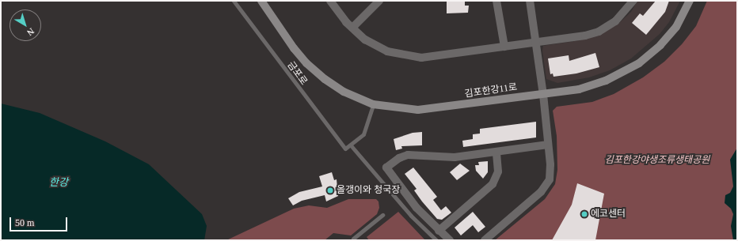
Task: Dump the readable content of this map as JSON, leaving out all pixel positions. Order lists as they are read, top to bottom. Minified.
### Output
{"streets":{"main road":["김포한강11로"],"lane":["금포로"]},"water":["한강"],"parks":["김포한강야생조류생태공원"],"places":["올갱이와 청국장","에코센터"],"scale_bar":"50 m","north":"bottom right"}
